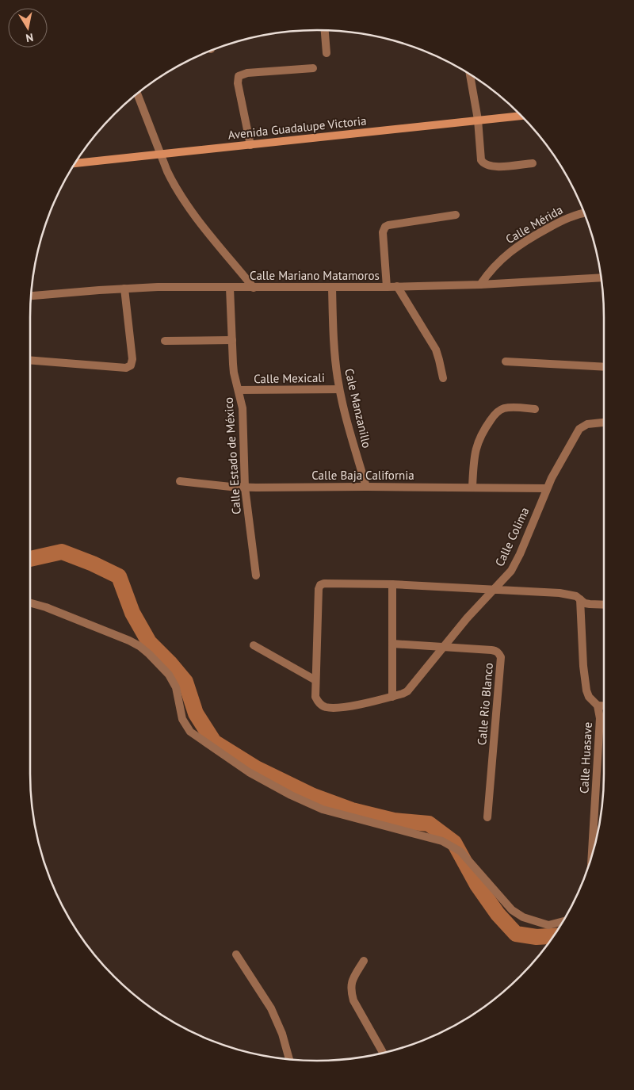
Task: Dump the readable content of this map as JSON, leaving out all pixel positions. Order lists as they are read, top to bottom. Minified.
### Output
{"streets":{"main road":["Avenida Guadalupe Victoria"],"street":["Calle Mérida","Calle Mariano Matamoros","Calle Mexicali","Cale Manzanillo","Calle Estado de México","Calle Baja California","Calle Colima","Calle Rio Blanco","Calle Huasave"]},"crossings":[["Calle Mérida","Calle Mariano Matamoros"],["Calle Mariano Matamoros","Cale Manzanillo"],["Calle Mariano Matamoros","Calle Estado de México"],["Calle Mexicali","Cale Manzanillo"],["Calle Mexicali","Calle Estado de México"],["Cale Manzanillo","Calle Baja California"],["Calle Estado de México","Calle Baja California"],["Calle Baja California","Calle Colima"],["Calle Colima","Calle Rio Blanco"]],"north":"bottom"}
